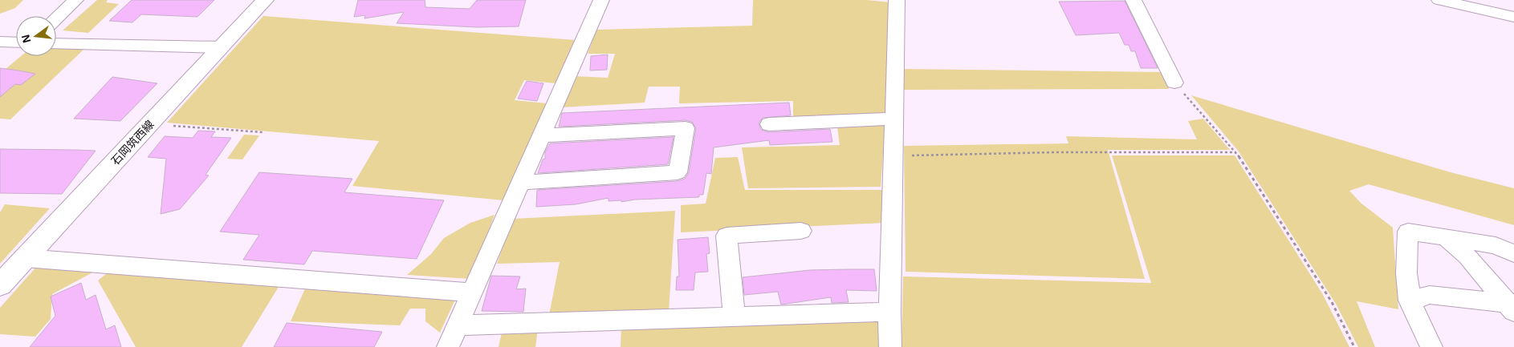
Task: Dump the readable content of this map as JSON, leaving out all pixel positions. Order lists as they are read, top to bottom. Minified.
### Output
{"streets":{"main road":["石岡筑西線"]},"north":"left"}
